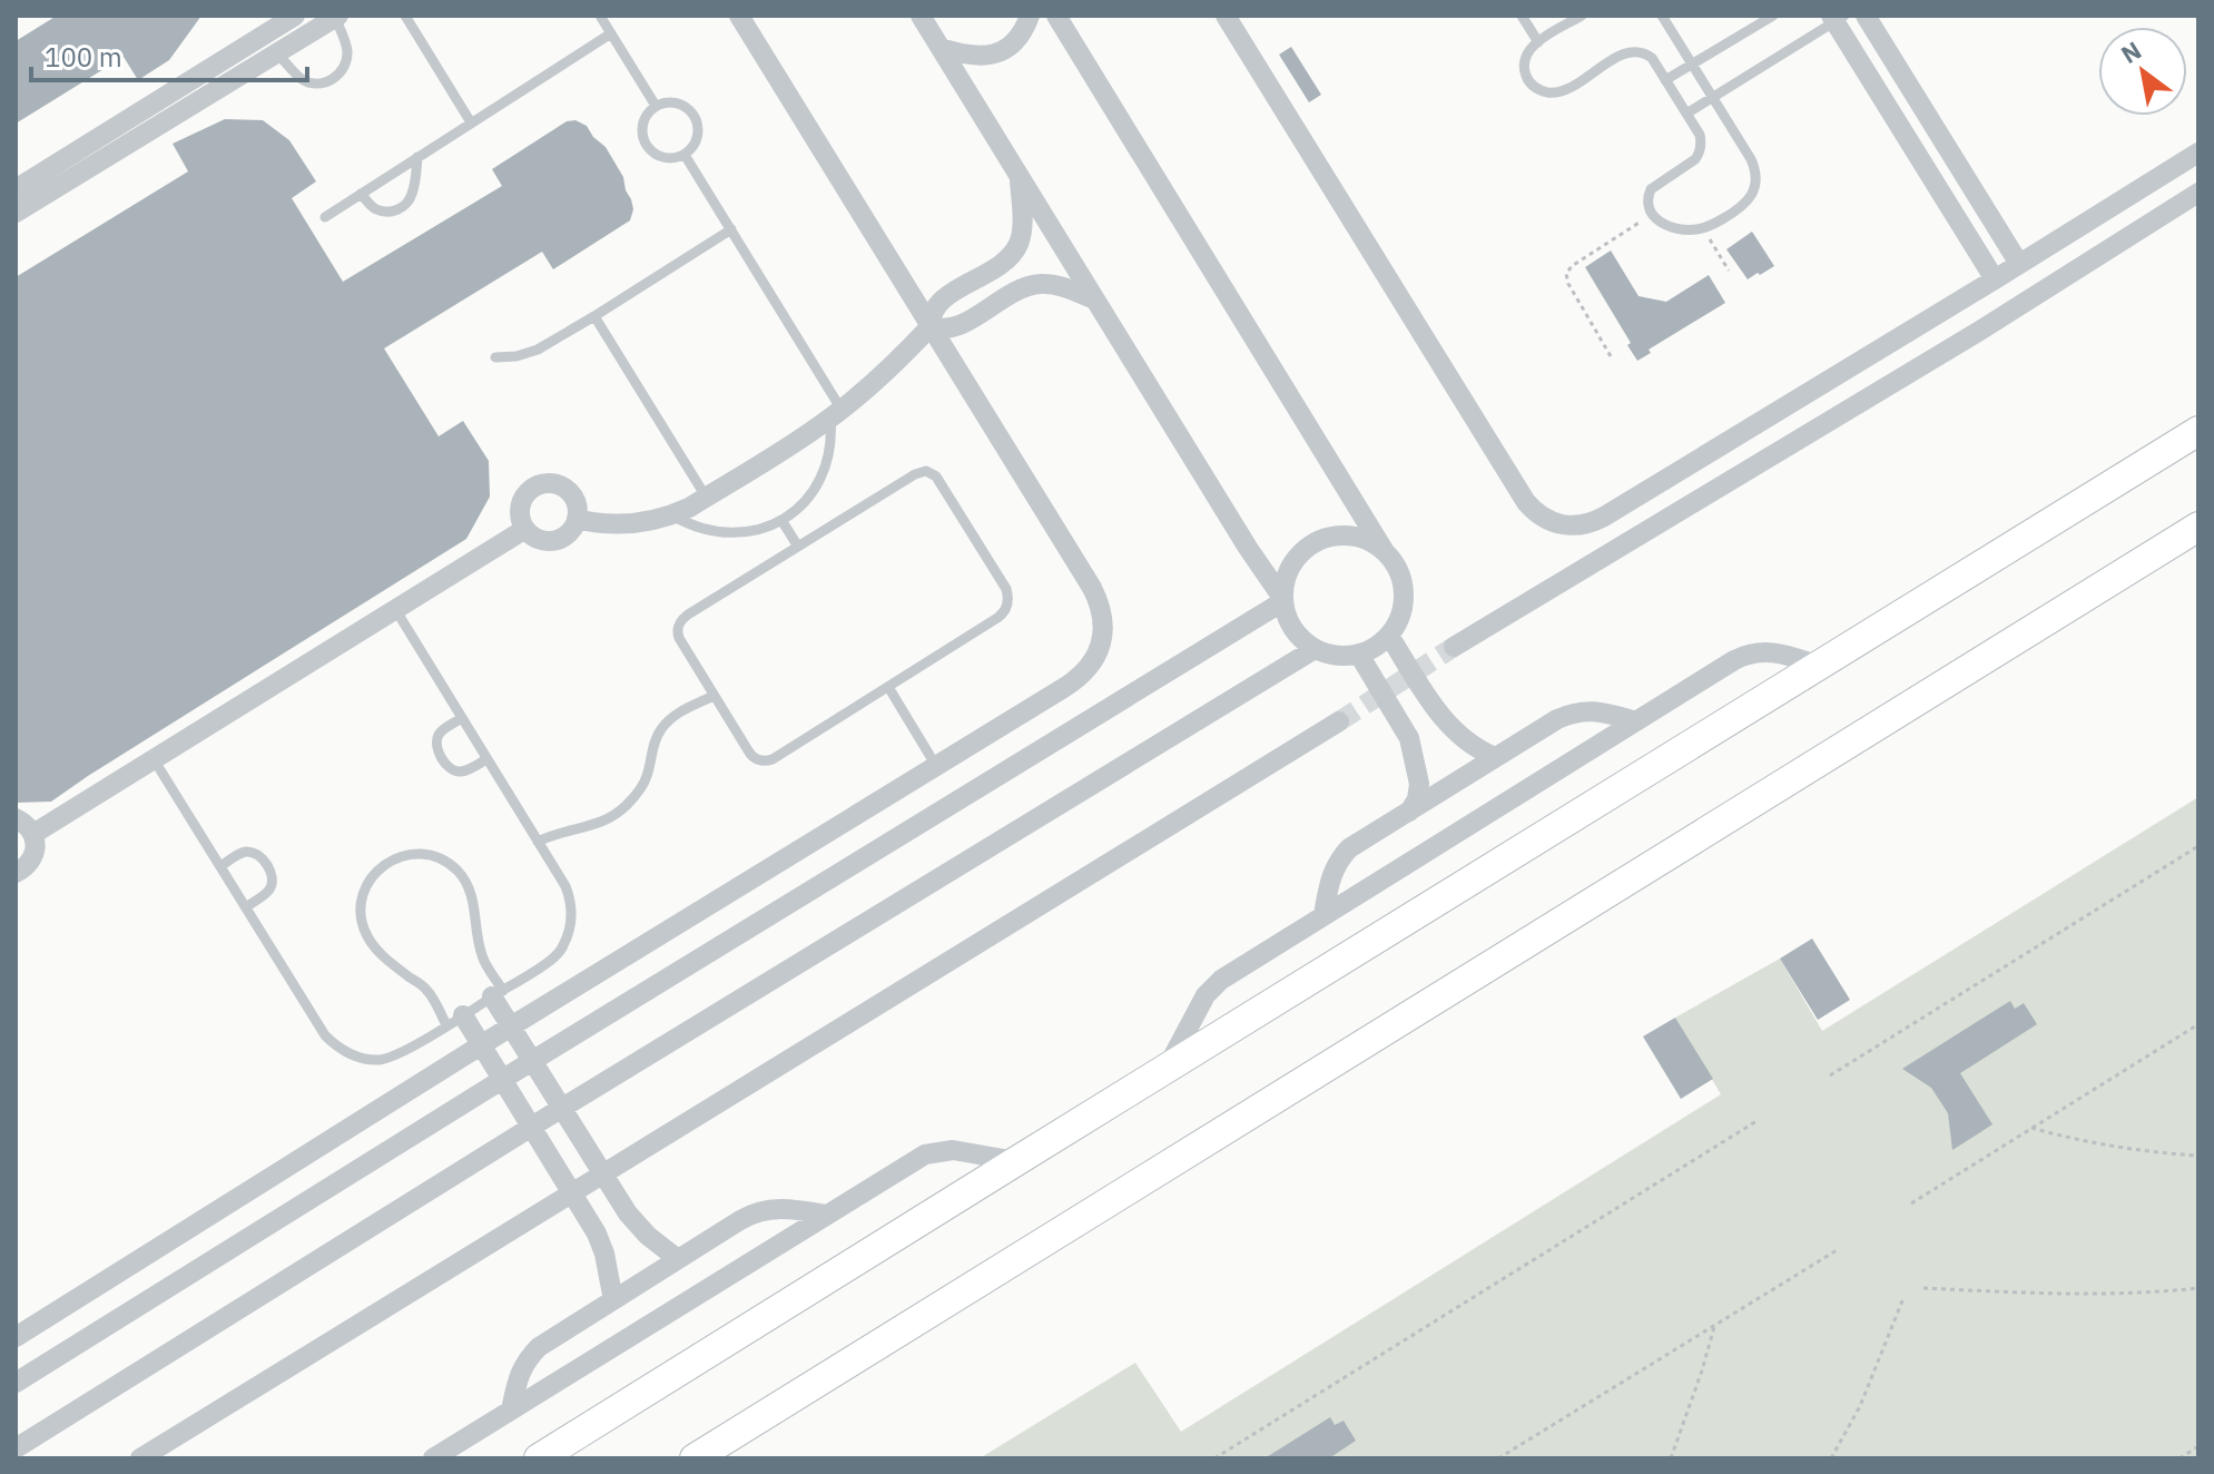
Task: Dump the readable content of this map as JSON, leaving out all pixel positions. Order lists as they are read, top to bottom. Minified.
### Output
{"scale_bar":"100 m","north":"top left"}
